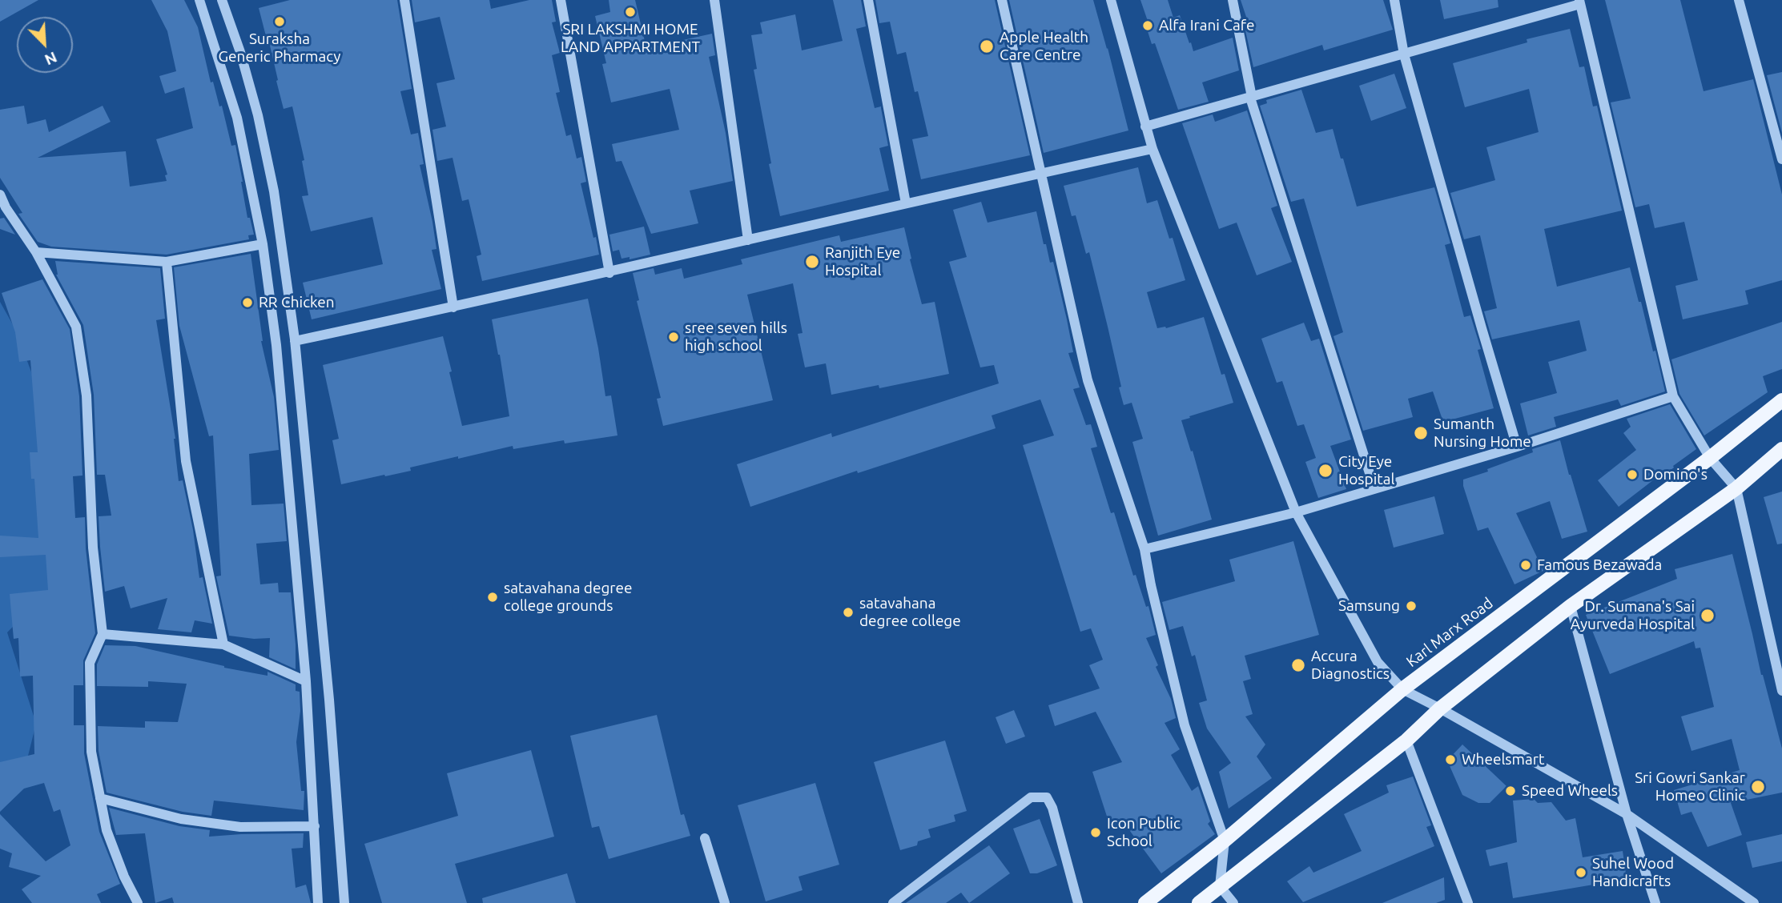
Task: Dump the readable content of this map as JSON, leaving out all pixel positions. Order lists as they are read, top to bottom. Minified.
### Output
{"streets":{"main road":["Karl Marx Road"]},"places":["SRI LAKSHMI HOME LAND APPARTMENT","Suraksha Generic Pharmacy","Alfa Irani Cafe","Apple Health Care Centre","Ranjith Eye Hospital","RR Chicken","sree seven hills high school","Sumanth Nursing Home","City Eye Hospital","Domino's","Famous Bezawada","satavahana degree college grounds","Samsung","satavahana degree college","Dr. Sumana's Sai Ayurveda Hospital","Accura Diagnostics","Wheelsmart","Sri Gowri Sankar Homeo Clinic","Speed Wheels","Icon Public School","Suhel Wood Handicrafts"],"north":"bottom right"}
